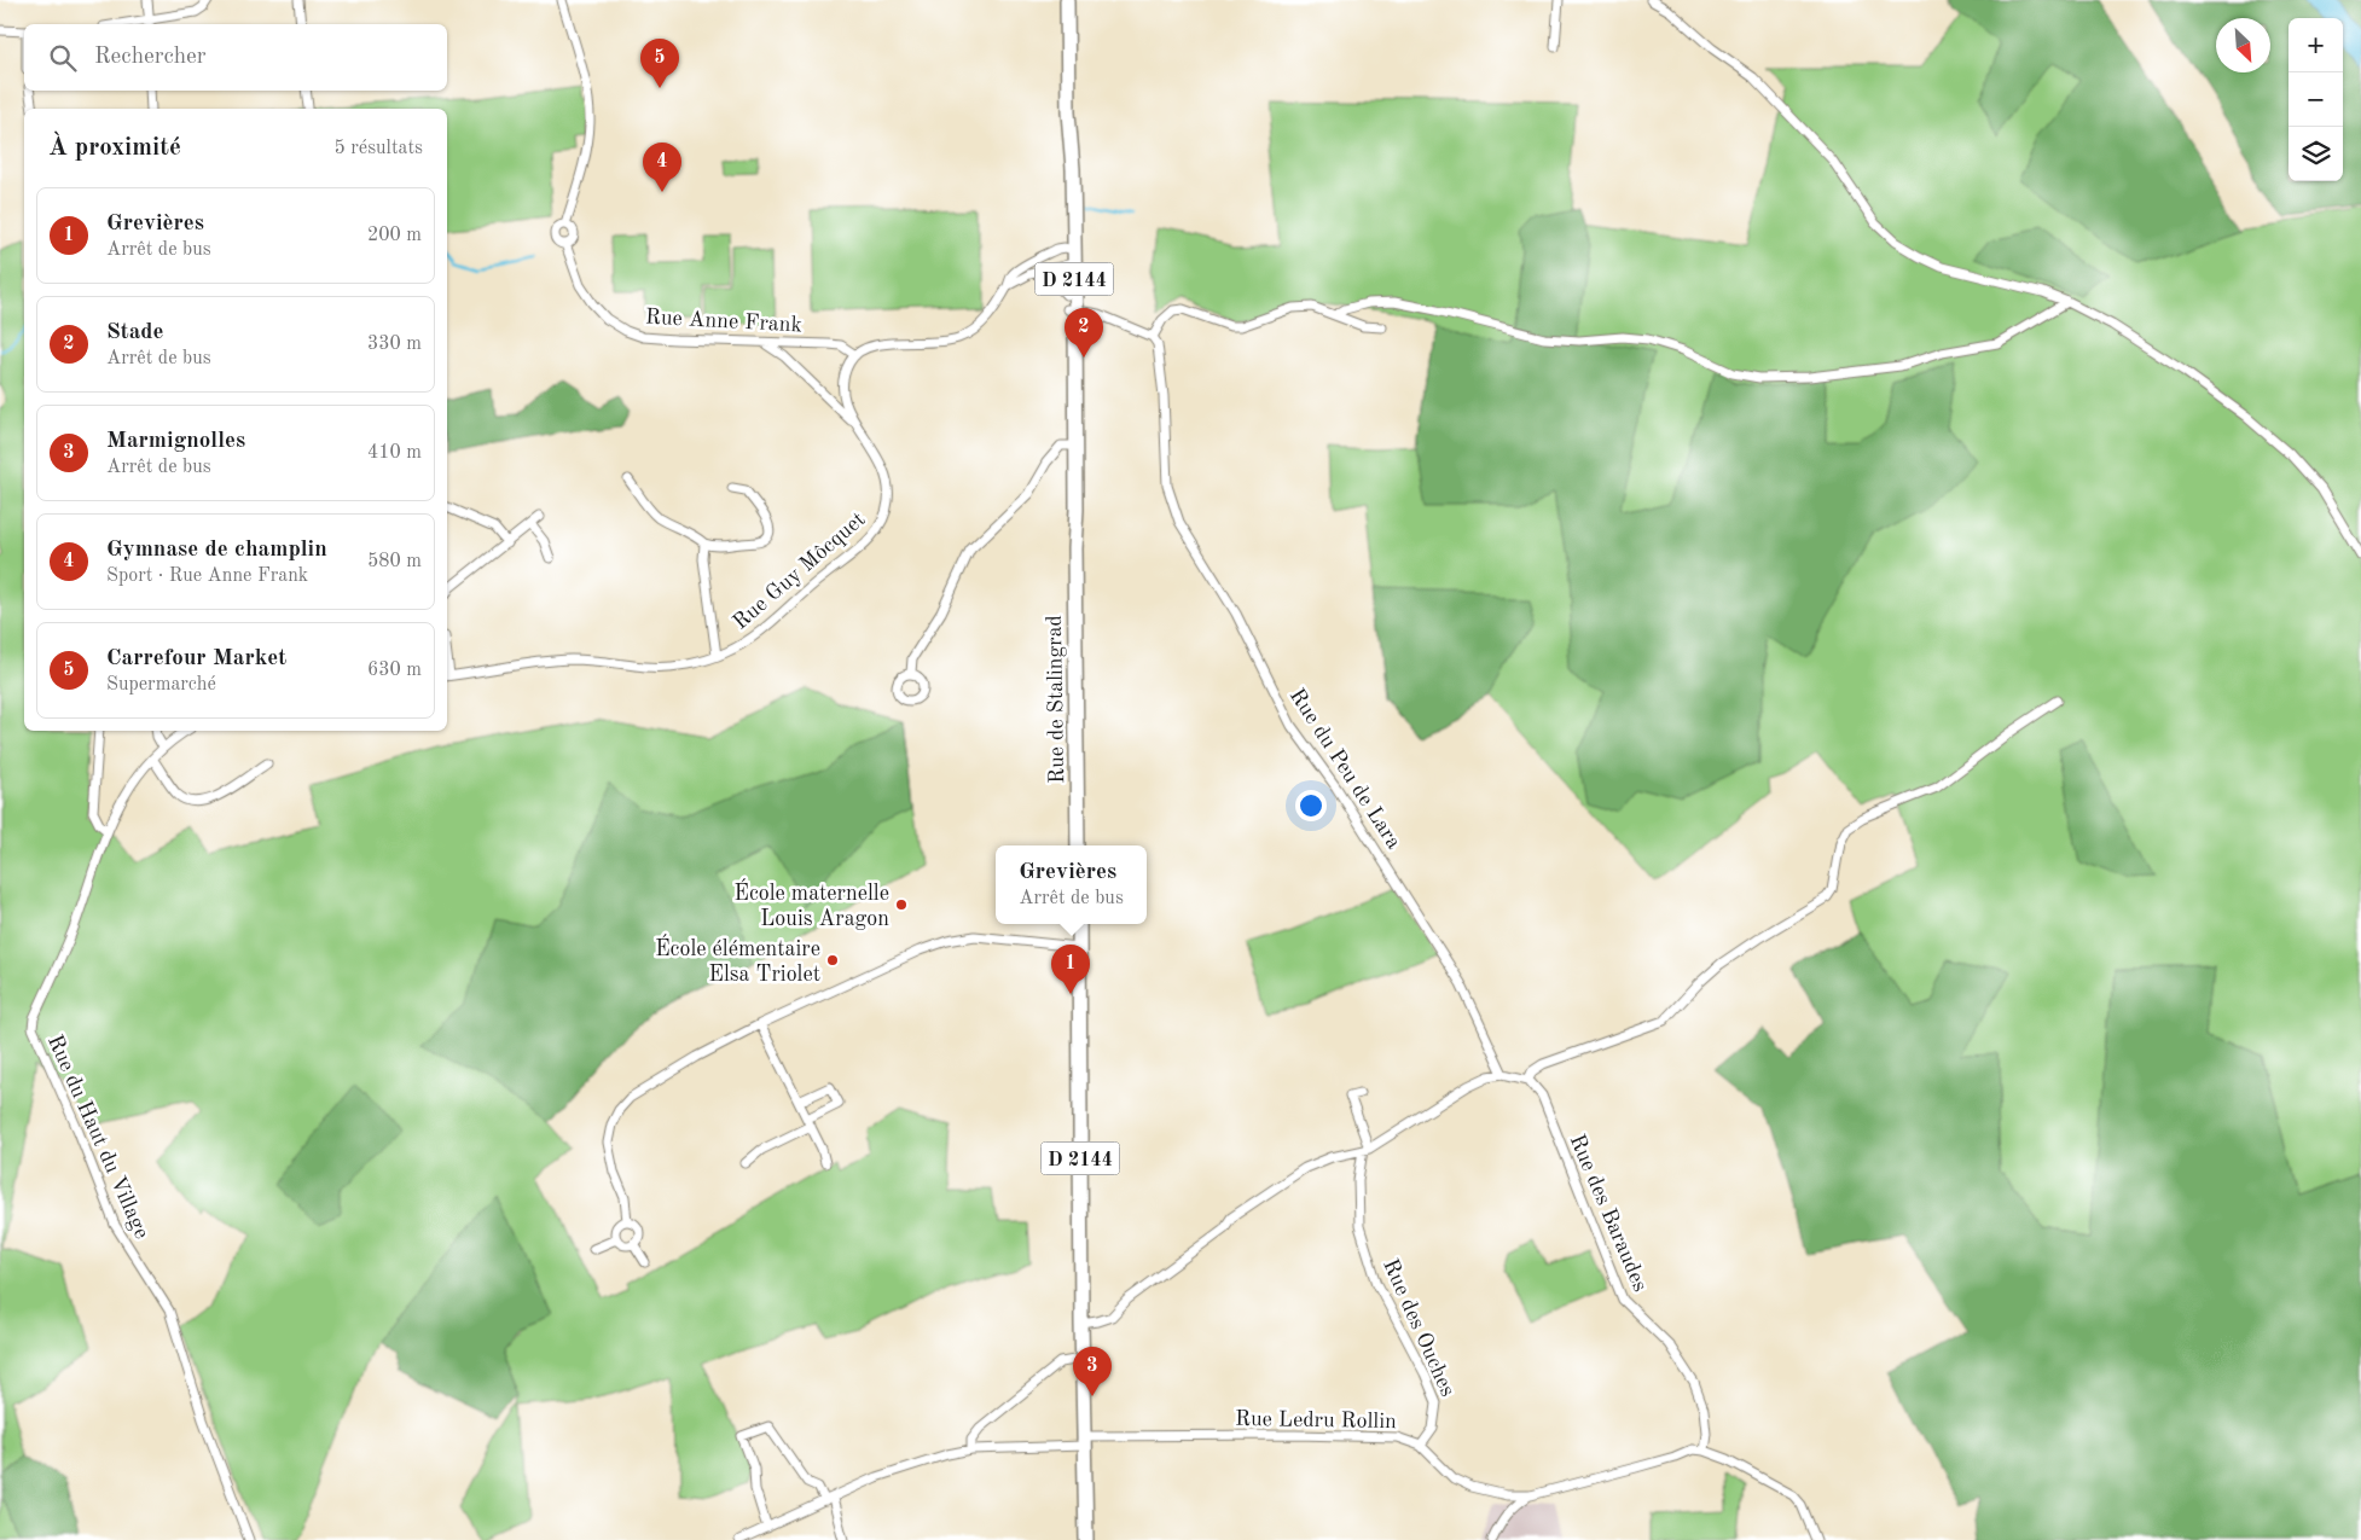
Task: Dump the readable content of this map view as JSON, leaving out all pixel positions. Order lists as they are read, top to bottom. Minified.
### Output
{"streets":{"main road":["D 2144","Rue de Stalingrad"],"street":["Rue Anne Frank","Rue Guy Môcquet","Rue du Peu de Lara","Rue du Haut du Village","Rue des Baraudes","Rue des Ouches","Rue Ledru Rollin"]},"crossings":[["D 2144","Rue de Stalingrad"],["D 2144","Rue Ledru Rollin"],["Rue Anne Frank","Rue Guy Môcquet"],["Rue des Baraudes","Rue Ledru Rollin"],["Rue des Ouches","Rue Ledru Rollin"]],"places":["École maternelle Louis Aragon","École élémentaire Elsa Triolet"],"north":"bottom right","page":{"map_buttons":["+","−"],"search":"Rechercher","pins":["5","4","2","1","3"],"heading":["À proximité","5 résultats"],"list":[{"mark":"1","name":"Grevières","note":"Arrêt de bus","value":"200 m"},{"mark":"2","name":"Stade","note":"Arrêt de bus","value":"330 m"},{"mark":"3","name":"Marmignolles","note":"Arrêt de bus","value":"410 m"},{"mark":"4","name":"Gymnase de champlin","note":"Sport · Rue Anne Frank","value":"580 m"},{"mark":"5","name":"Carrefour Market","note":"Supermarché","value":"630 m"}],"popup":["Grevières","Arrêt de bus"]}}
